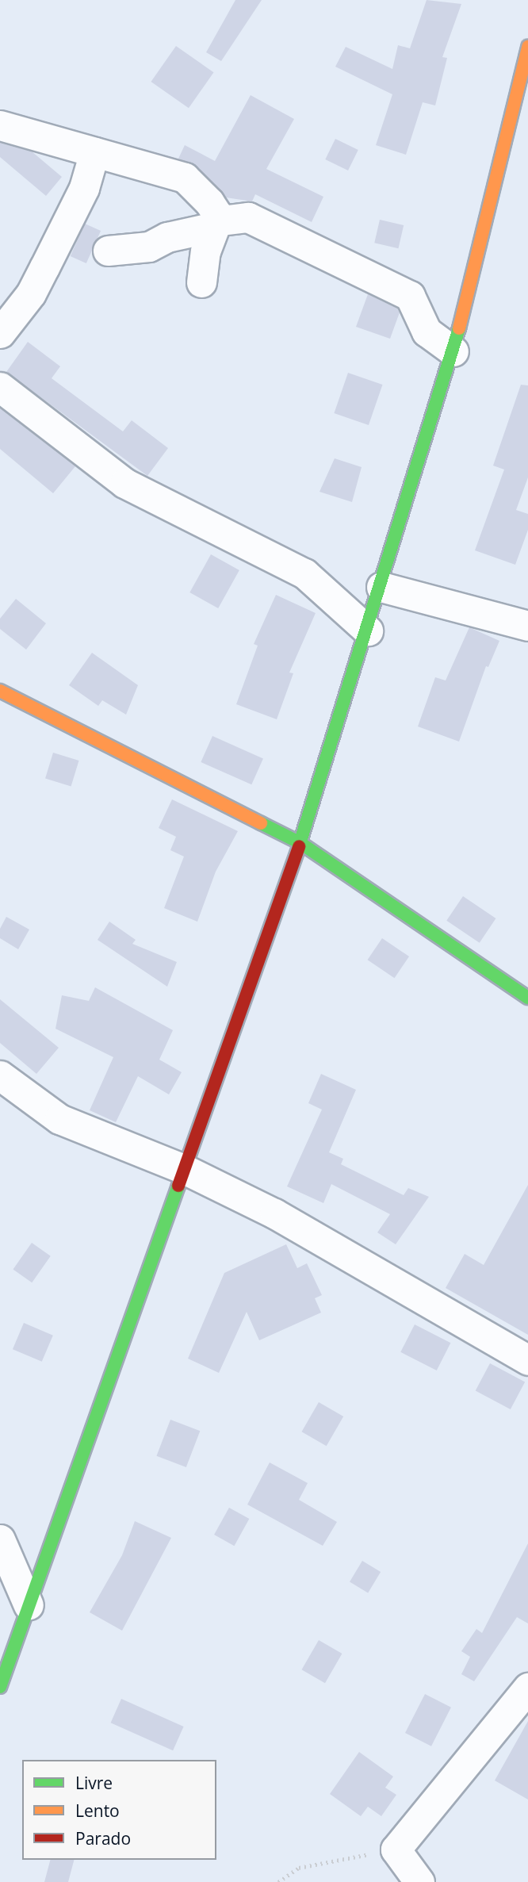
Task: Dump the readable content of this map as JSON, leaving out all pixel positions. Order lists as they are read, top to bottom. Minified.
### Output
{"legend":["Livre","Lento","Parado"]}
